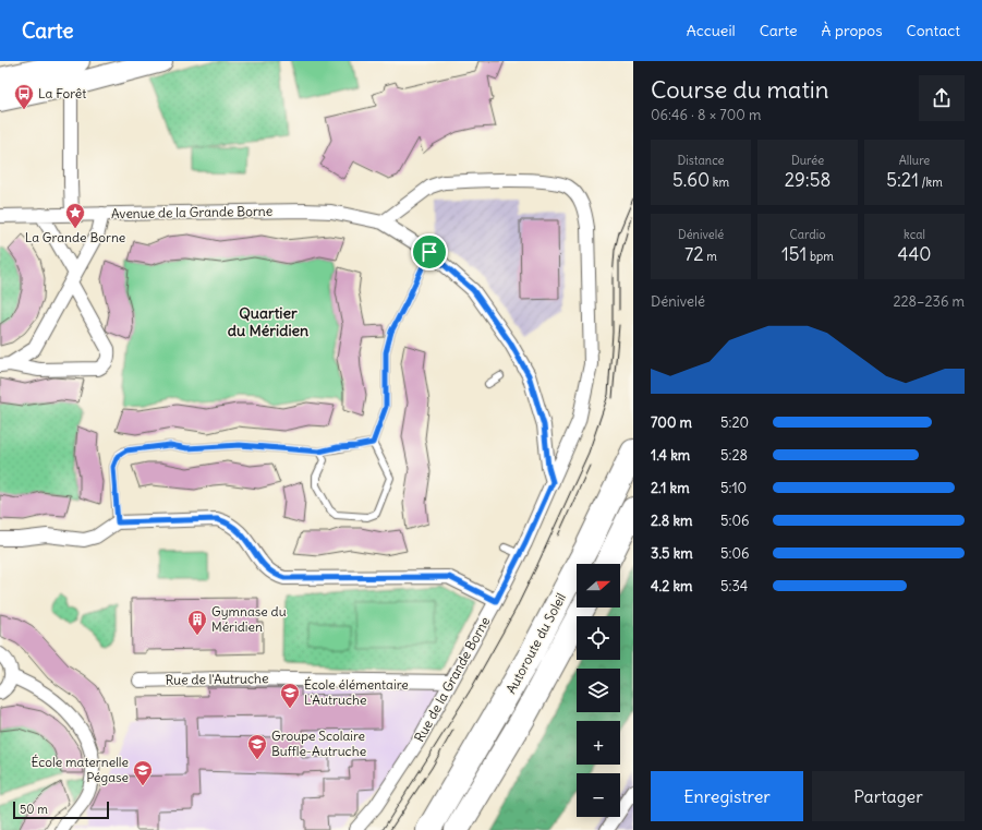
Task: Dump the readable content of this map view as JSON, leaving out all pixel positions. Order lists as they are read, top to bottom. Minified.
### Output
{"streets":{"highway":["Autoroute du Soleil"],"street":["Avenue de la Grande Borne","Rue de l'Autruche","Rue de la Grande Borne"]},"crossings":[["Avenue de la Grande Borne","Rue de la Grande Borne"],["Rue de l'Autruche","Rue de la Grande Borne"]],"districts":["Quartier du Méridien"],"places":{"bus stop":["La Forêt"],"place":["La Grande Borne"],"building":["Gymnase du Méridien"],"school or university":["École élémentaire L'Autruche","Groupe Scolaire Buffle-Autruche","École maternelle Pégase"]},"scale_bar":"50 m","north":"right","page":{"header":"Carte","nav":["Accueil","Carte","À propos","Contact"],"heading":["Course du matin","06:46 · 8 × 700 m"],"stats":[["Distance","5.60 km"],["Durée","29:58"],["Allure","5:21 /km"],["Dénivelé","72 m"],["Cardio","151 bpm"],["kcal","440"]],"chart":["Dénivelé","228–236 m"],"list":[{"name":"700 m","note":"5:20"},{"name":"1.4 km","note":"5:28"},{"name":"2.1 km","note":"5:10"},{"name":"2.8 km","note":"5:06"},{"name":"3.5 km","note":"5:06"},{"name":"4.2 km","note":"5:34"}],"map_buttons":["+","−"],"buttons":["Enregistrer","Partager"],"scale":"50 m"}}
